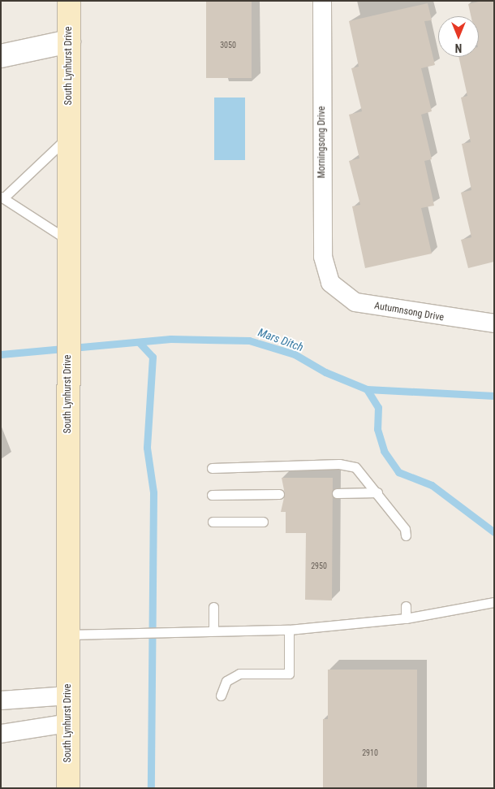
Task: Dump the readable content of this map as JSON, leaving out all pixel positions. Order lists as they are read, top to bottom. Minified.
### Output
{"streets":{"main road":["South Lynhurst Drive"],"street":["Morningsong Drive","Autumnsong Drive"]},"crossings":[["Morningsong Drive","Autumnsong Drive"]],"water":["Mars Ditch"],"house_numbers":["3050","2950","2910"],"north":"bottom"}
